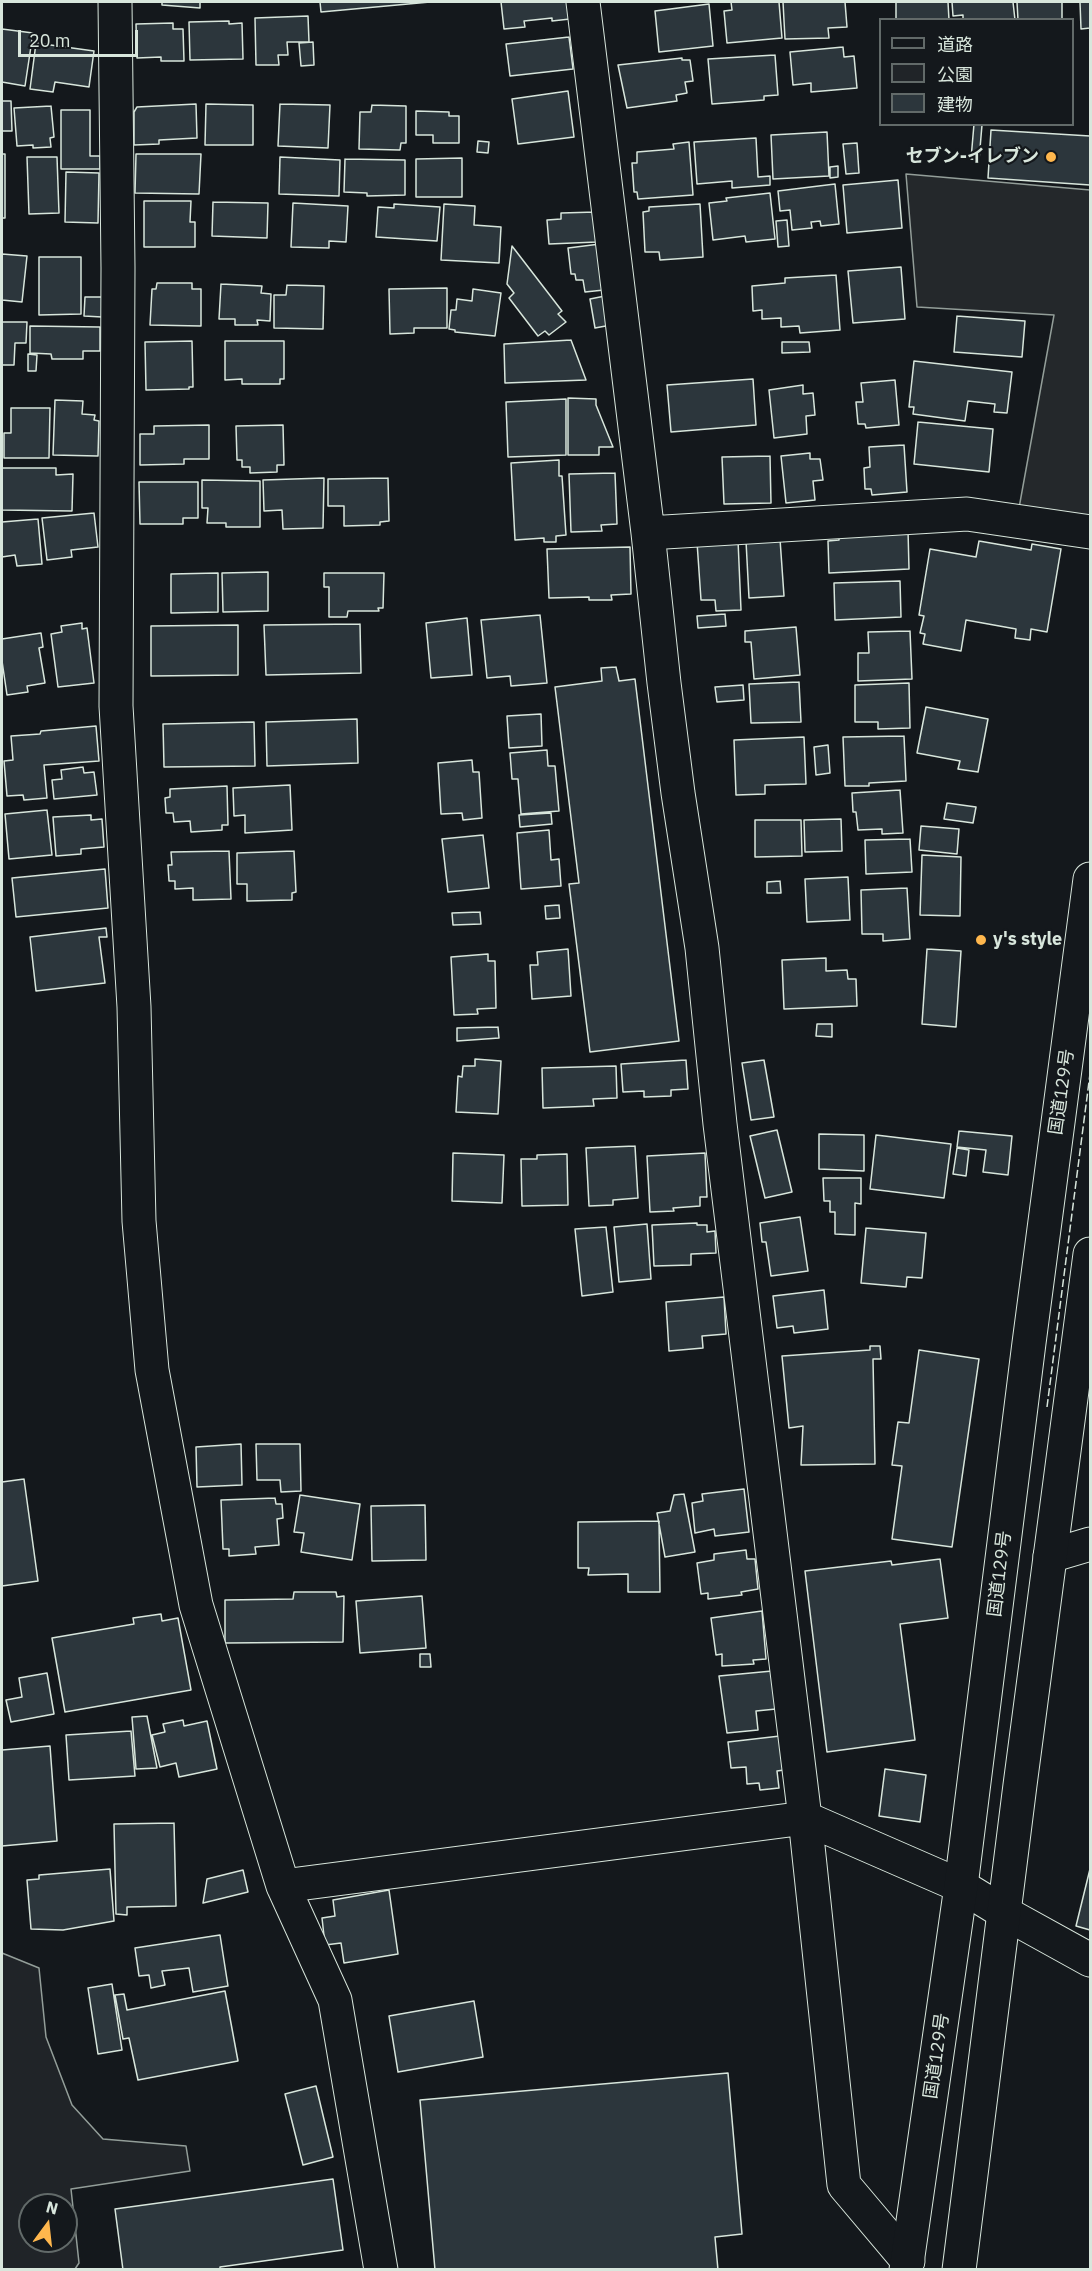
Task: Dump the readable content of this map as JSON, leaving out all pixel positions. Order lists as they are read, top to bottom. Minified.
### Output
{"streets":{"main road":["国道129号"]},"places":["セブン-イレブン","y's style"],"legend":["道路","公園","建物"],"scale_bar":"20 m","north":"top"}
